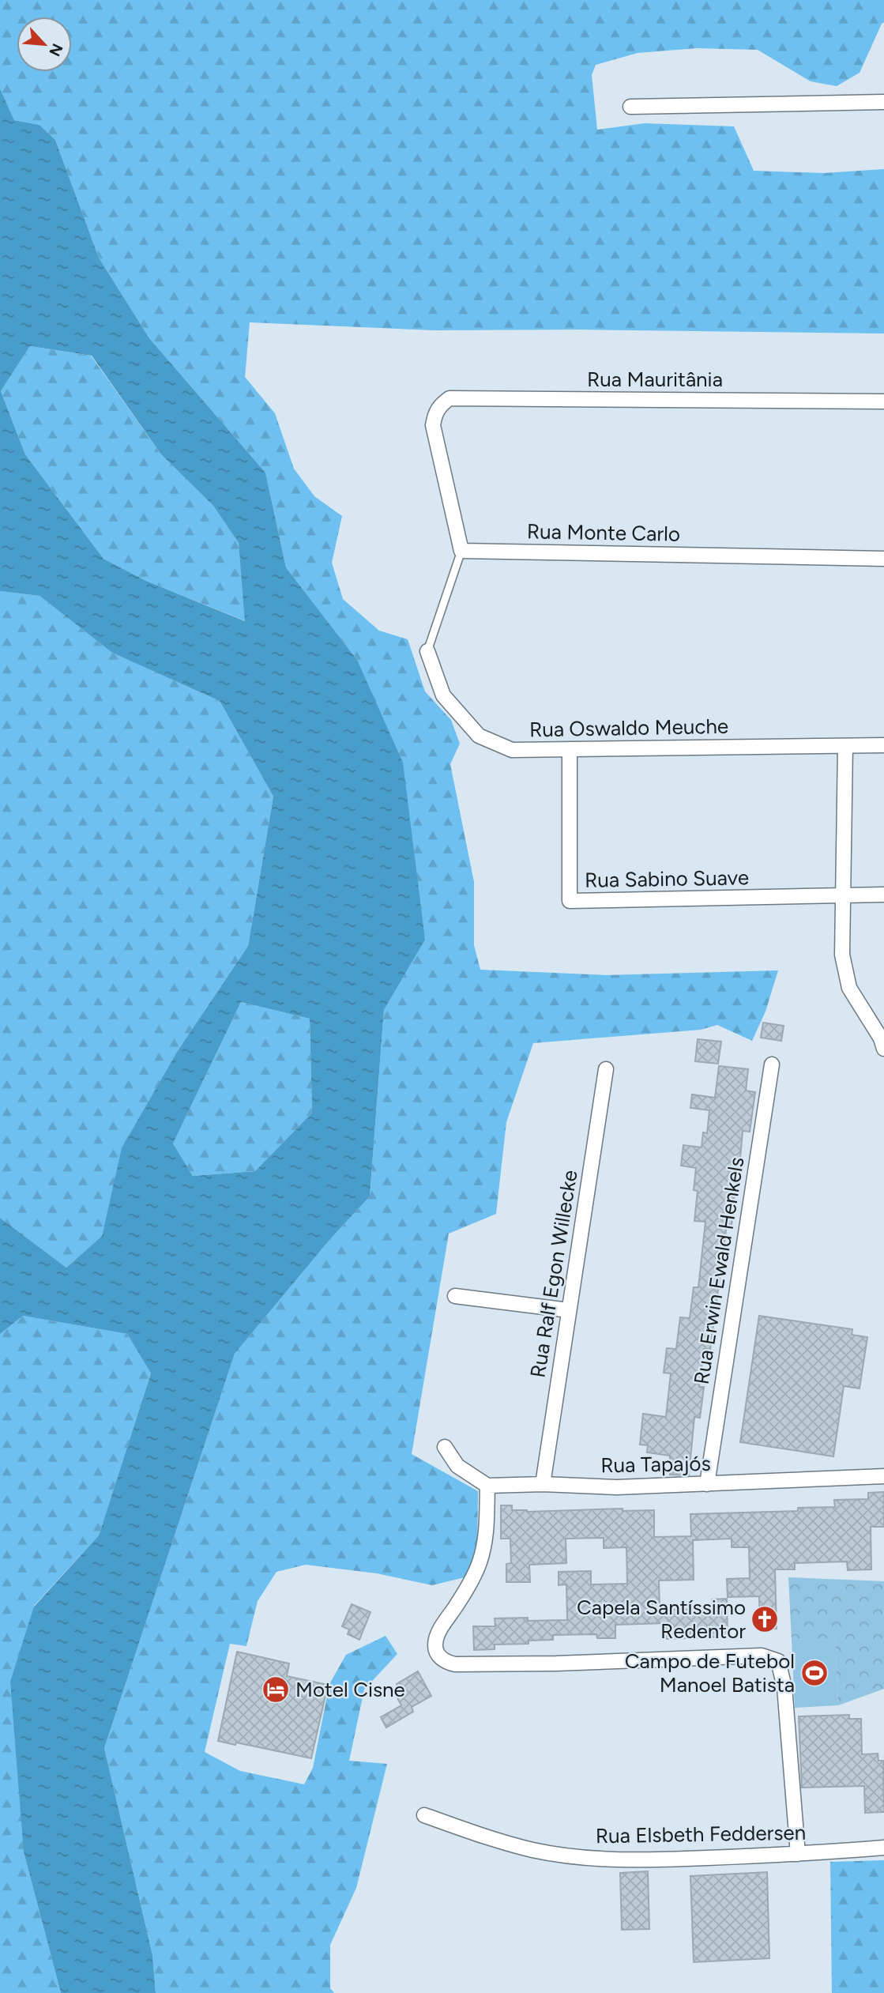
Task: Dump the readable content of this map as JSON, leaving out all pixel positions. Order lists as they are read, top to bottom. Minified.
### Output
{"streets":{"street":["Rua Mauritânia","Rua Monte Carlo","Rua Oswaldo Meuche","Rua Sabino Suave","Rua Erwin Ewald Henkels","Rua Ralf Egon Willecke","Rua Tapajós","Rua Elsbeth Feddersen"]},"crossings":[["Rua Mauritânia","Rua Monte Carlo"],["Rua Oswaldo Meuche","Rua Sabino Suave"],["Rua Erwin Ewald Henkels","Rua Tapajós"],["Rua Ralf Egon Willecke","Rua Tapajós"]],"places":{"church":["Capela Santíssimo Redentor"],"sports":["Campo de Futebol Manoel Batista"],"hotel":["Motel Cisne"]},"north":"bottom right"}
